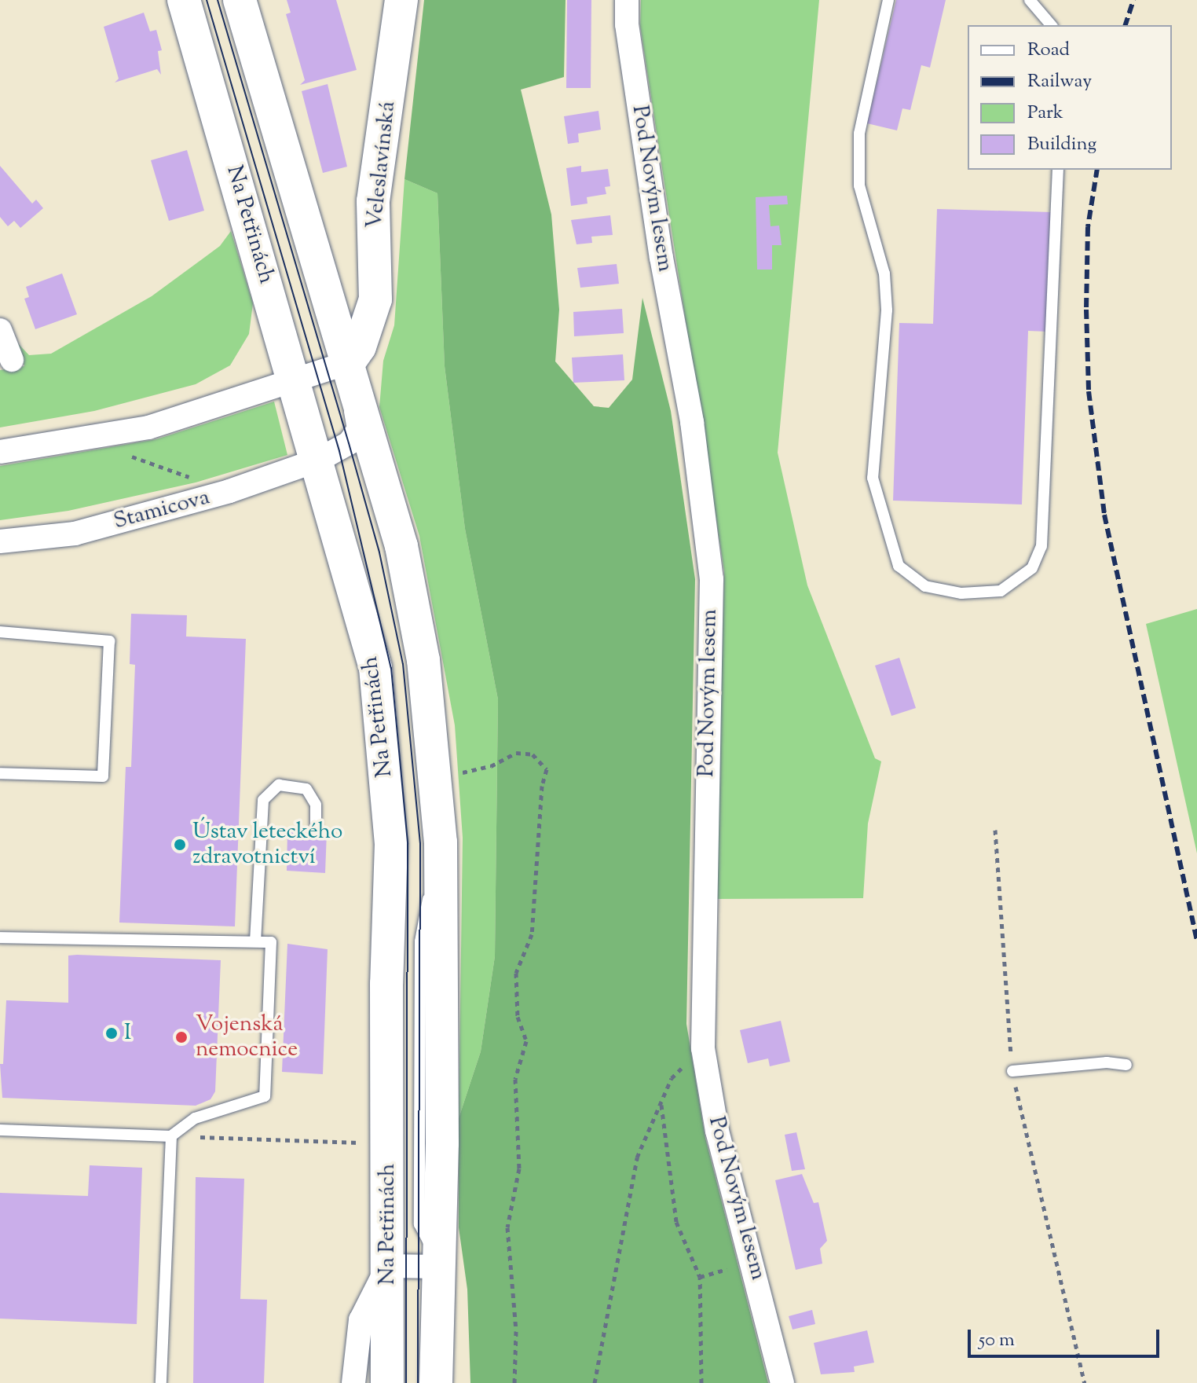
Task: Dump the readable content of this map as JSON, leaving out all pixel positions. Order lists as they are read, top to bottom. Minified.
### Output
{"streets":{"street":["Veleslavínská","Pod Novým lesem","Na Petřinách","Stamicova"]},"crossings":[["Veleslavínská","Stamicova"],["Na Petřinách","Stamicova"]],"places":["Ústav leteckého zdravotnictví","I","Vojenská nemocnice"],"legend":["Road","Railway","Park","Building"],"scale_bar":"50 m"}
